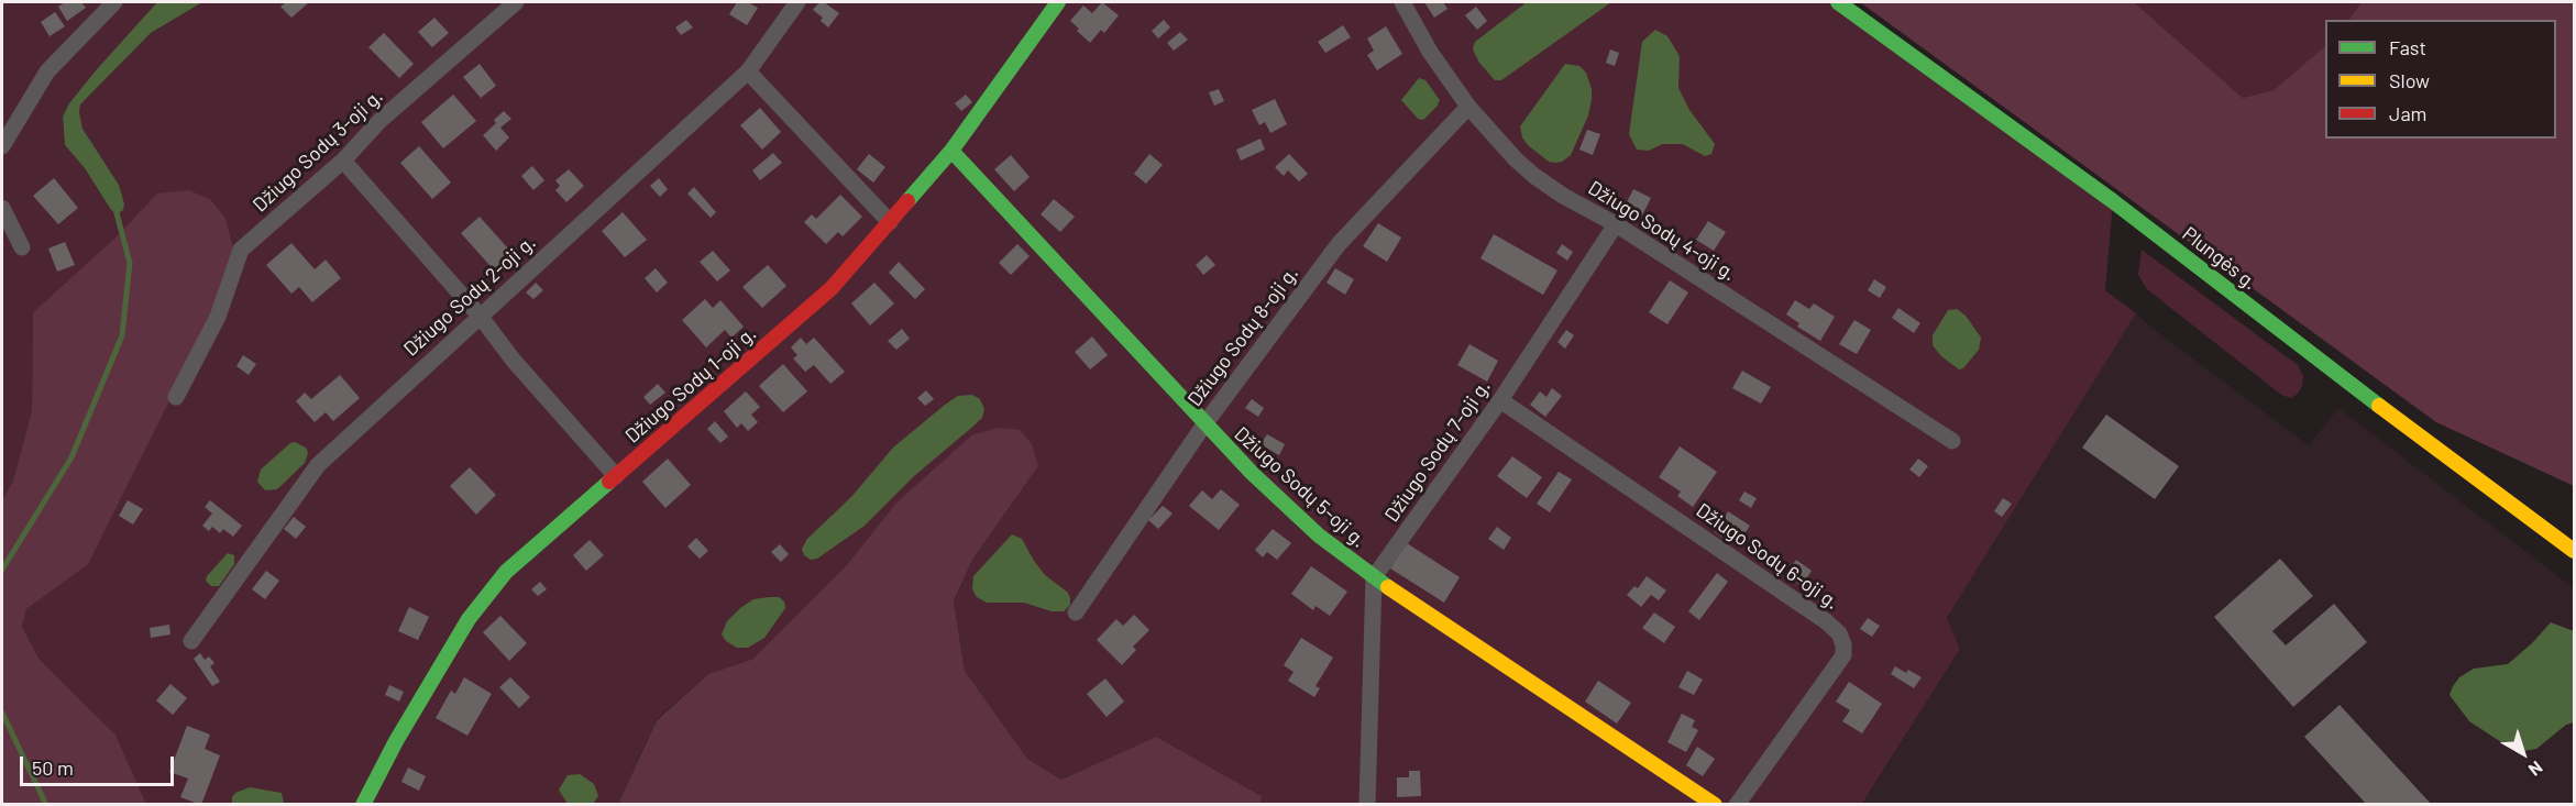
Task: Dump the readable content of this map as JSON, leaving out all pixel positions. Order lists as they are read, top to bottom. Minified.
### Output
{"streets":{"street":["Džiugo Sodų 3-oji g.","Džiugo Sodų 4-oji g.","Plungės g.","Džiugo Sodų 2-oji g.","Džiugo Sodų 8-oji g.","Džiugo Sodų 1-oji g.","Džiugo Sodų 7-oji g.","Džiugo Sodų 5-oji g.","Džiugo Sodų 6-oji g."]},"crossings":[["Džiugo Sodų 4-oji g.","Džiugo Sodų 8-oji g."],["Džiugo Sodų 4-oji g.","Džiugo Sodų 7-oji g."],["Džiugo Sodų 8-oji g.","Džiugo Sodų 5-oji g."],["Džiugo Sodų 1-oji g.","Džiugo Sodų 5-oji g."],["Džiugo Sodų 7-oji g.","Džiugo Sodų 5-oji g."],["Džiugo Sodų 7-oji g.","Džiugo Sodų 6-oji g."]],"legend":["Fast","Slow","Jam"],"scale_bar":"50 m","north":"bottom right"}
